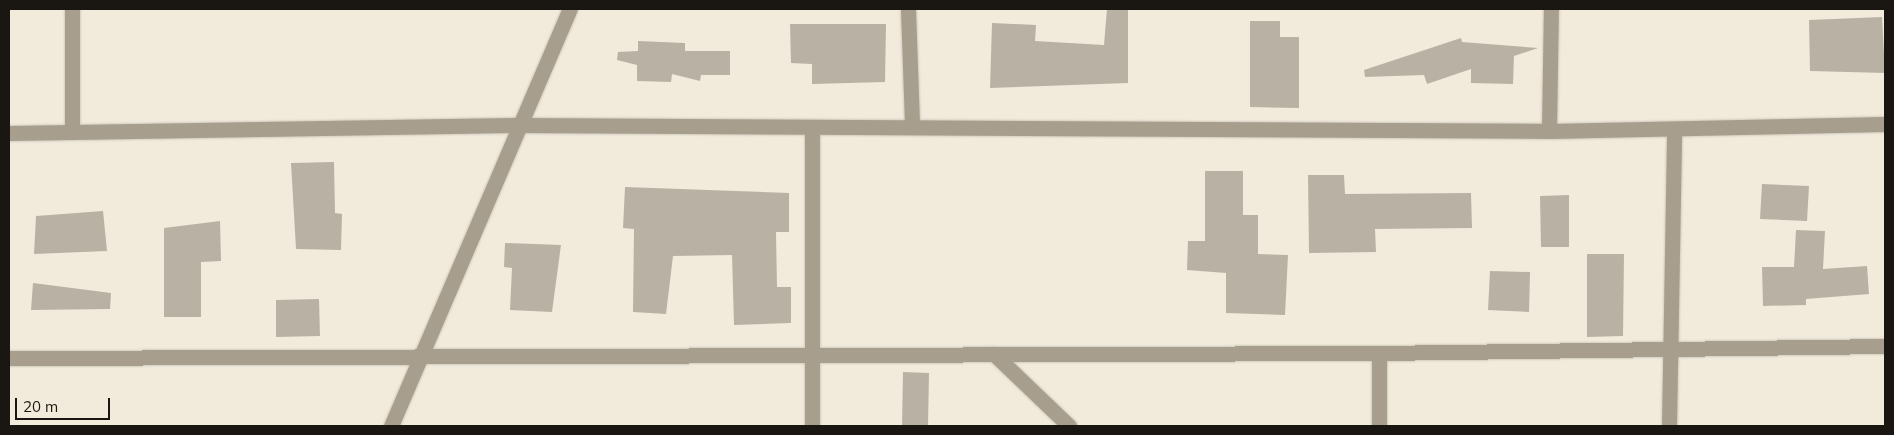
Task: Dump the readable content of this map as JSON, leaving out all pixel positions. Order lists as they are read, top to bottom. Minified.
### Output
{"scale_bar":"20 m"}
